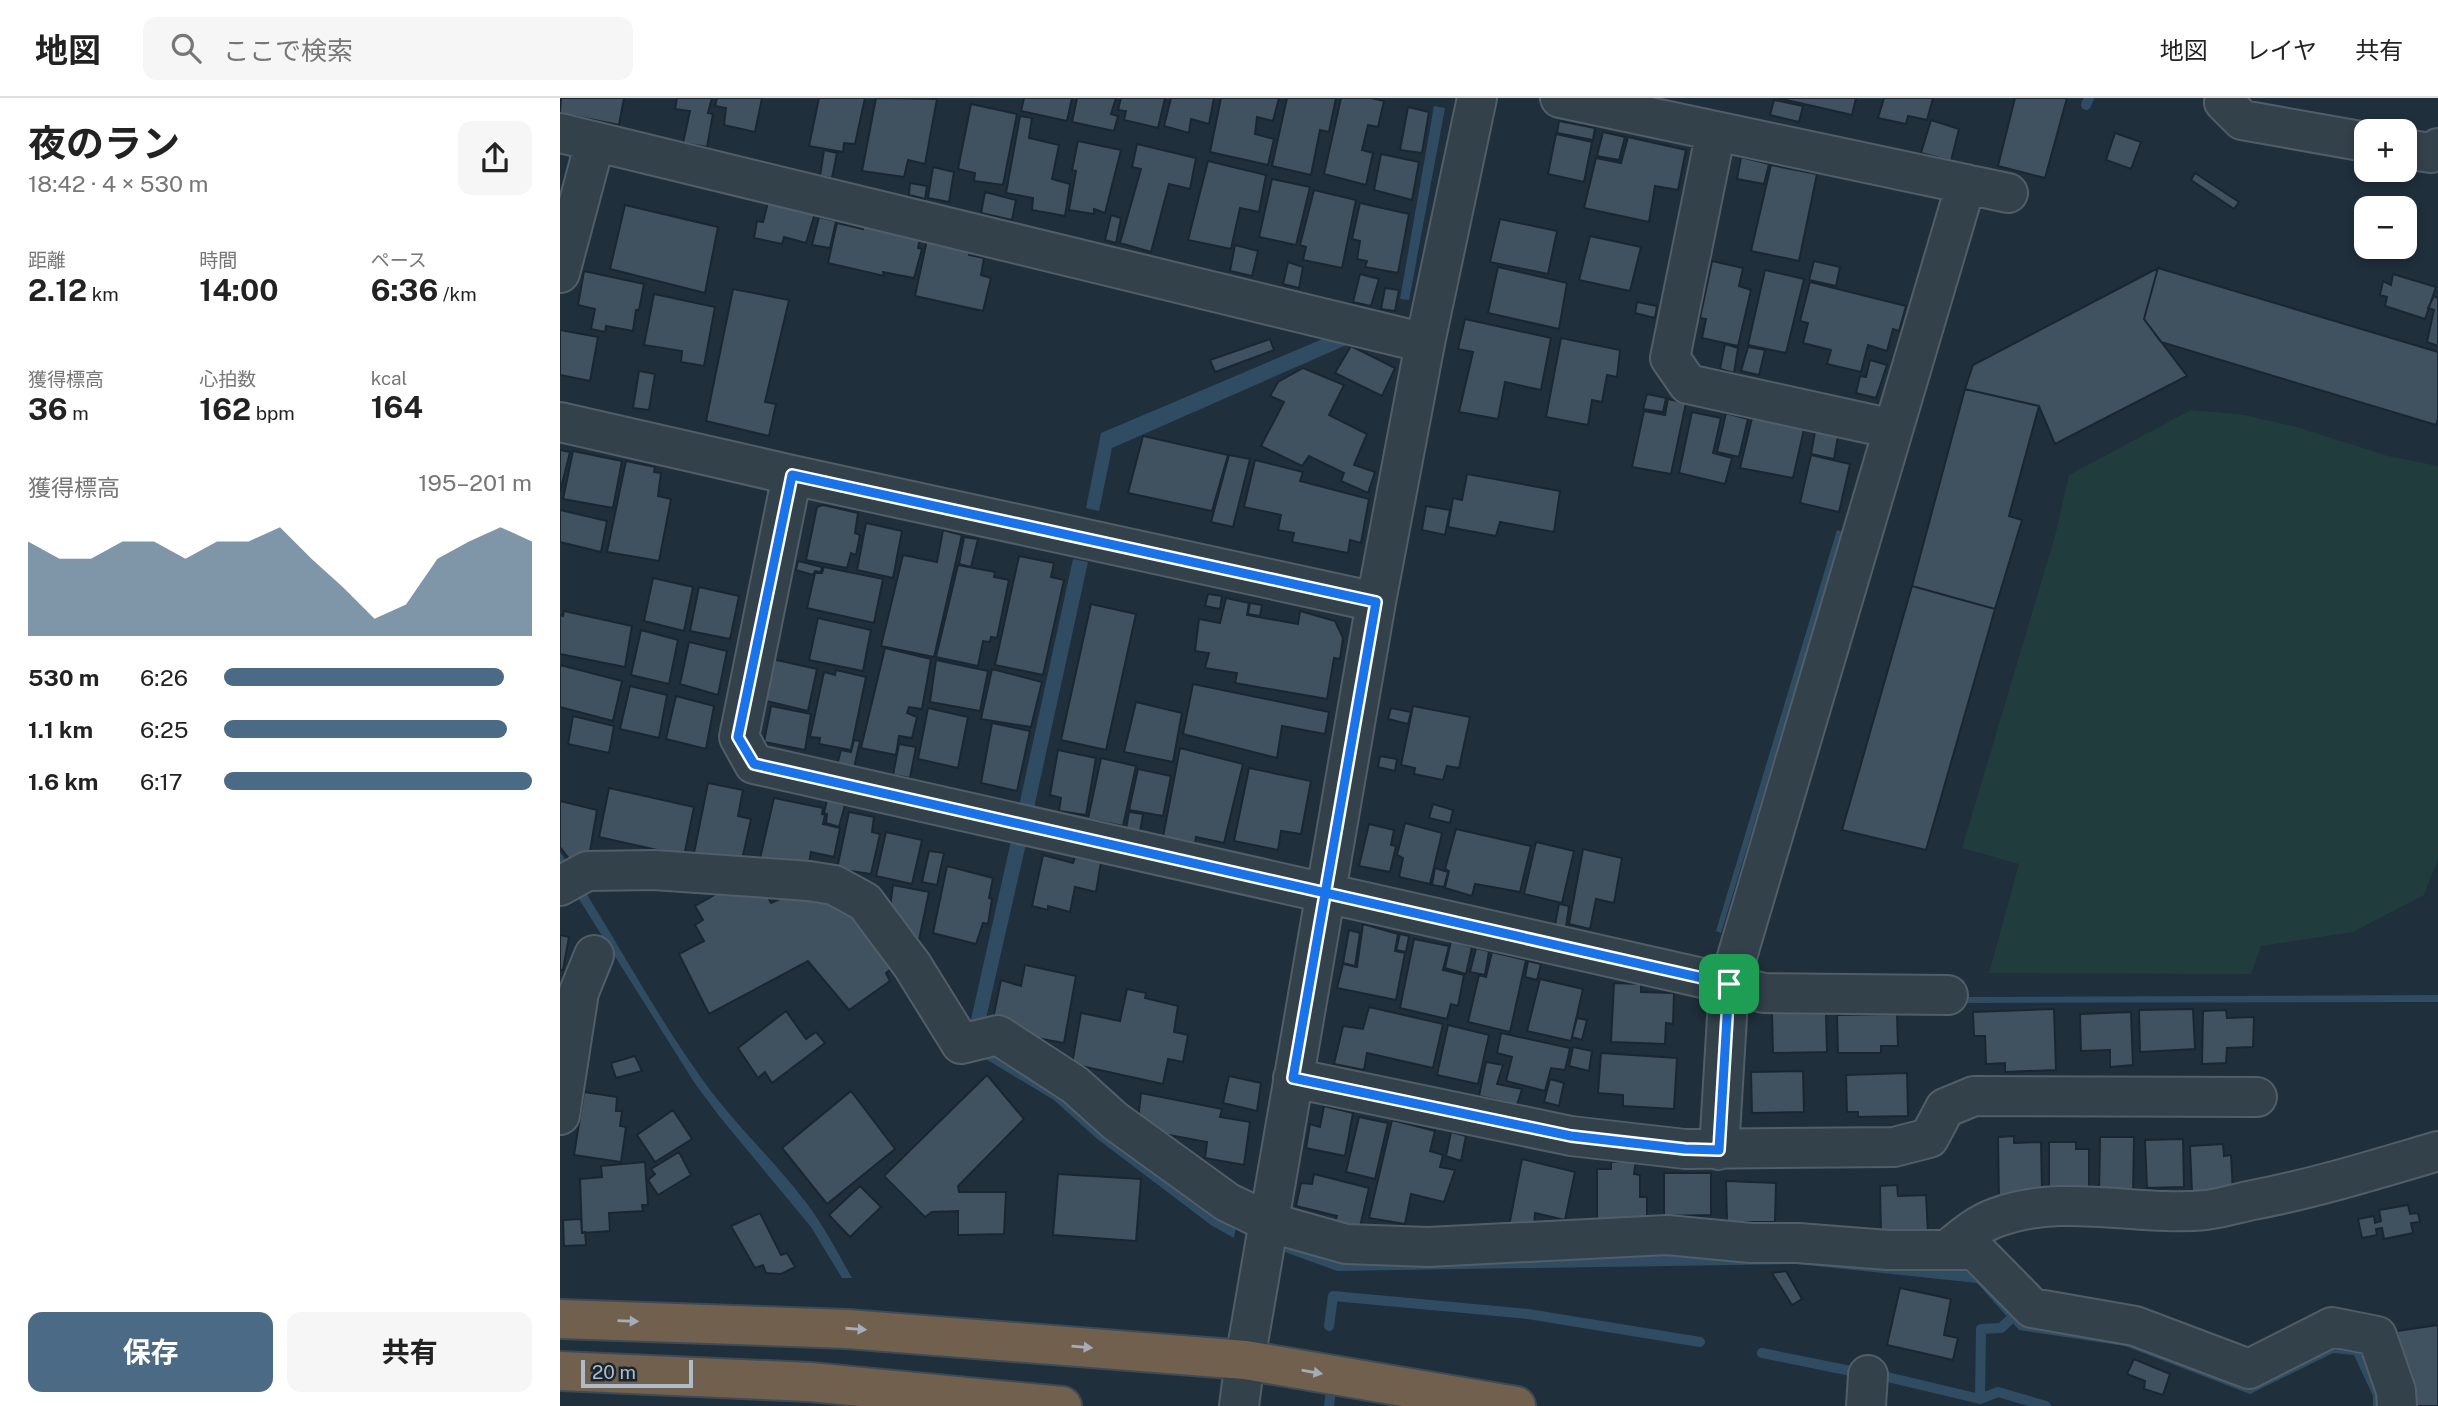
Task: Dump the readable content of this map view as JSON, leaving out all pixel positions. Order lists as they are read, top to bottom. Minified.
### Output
{"scale_bar":"20 m","page":{"header":"地図","search":"ここで検索","nav":["地図","レイヤ","共有"],"heading":["夜のラン","18:42 · 4 × 530 m"],"map_buttons":["+","−"],"stats":[["距離","2.12 km"],["時間","14:00"],["ペース","6:36 /km"],["獲得標高","36 m"],["心拍数","162 bpm"],["kcal","164"]],"chart":["獲得標高","195–201 m"],"list":[{"name":"530 m","note":"6:26"},{"name":"1.1 km","note":"6:25"},{"name":"1.6 km","note":"6:17"}],"buttons":["保存","共有"],"scale":"20 m"}}
